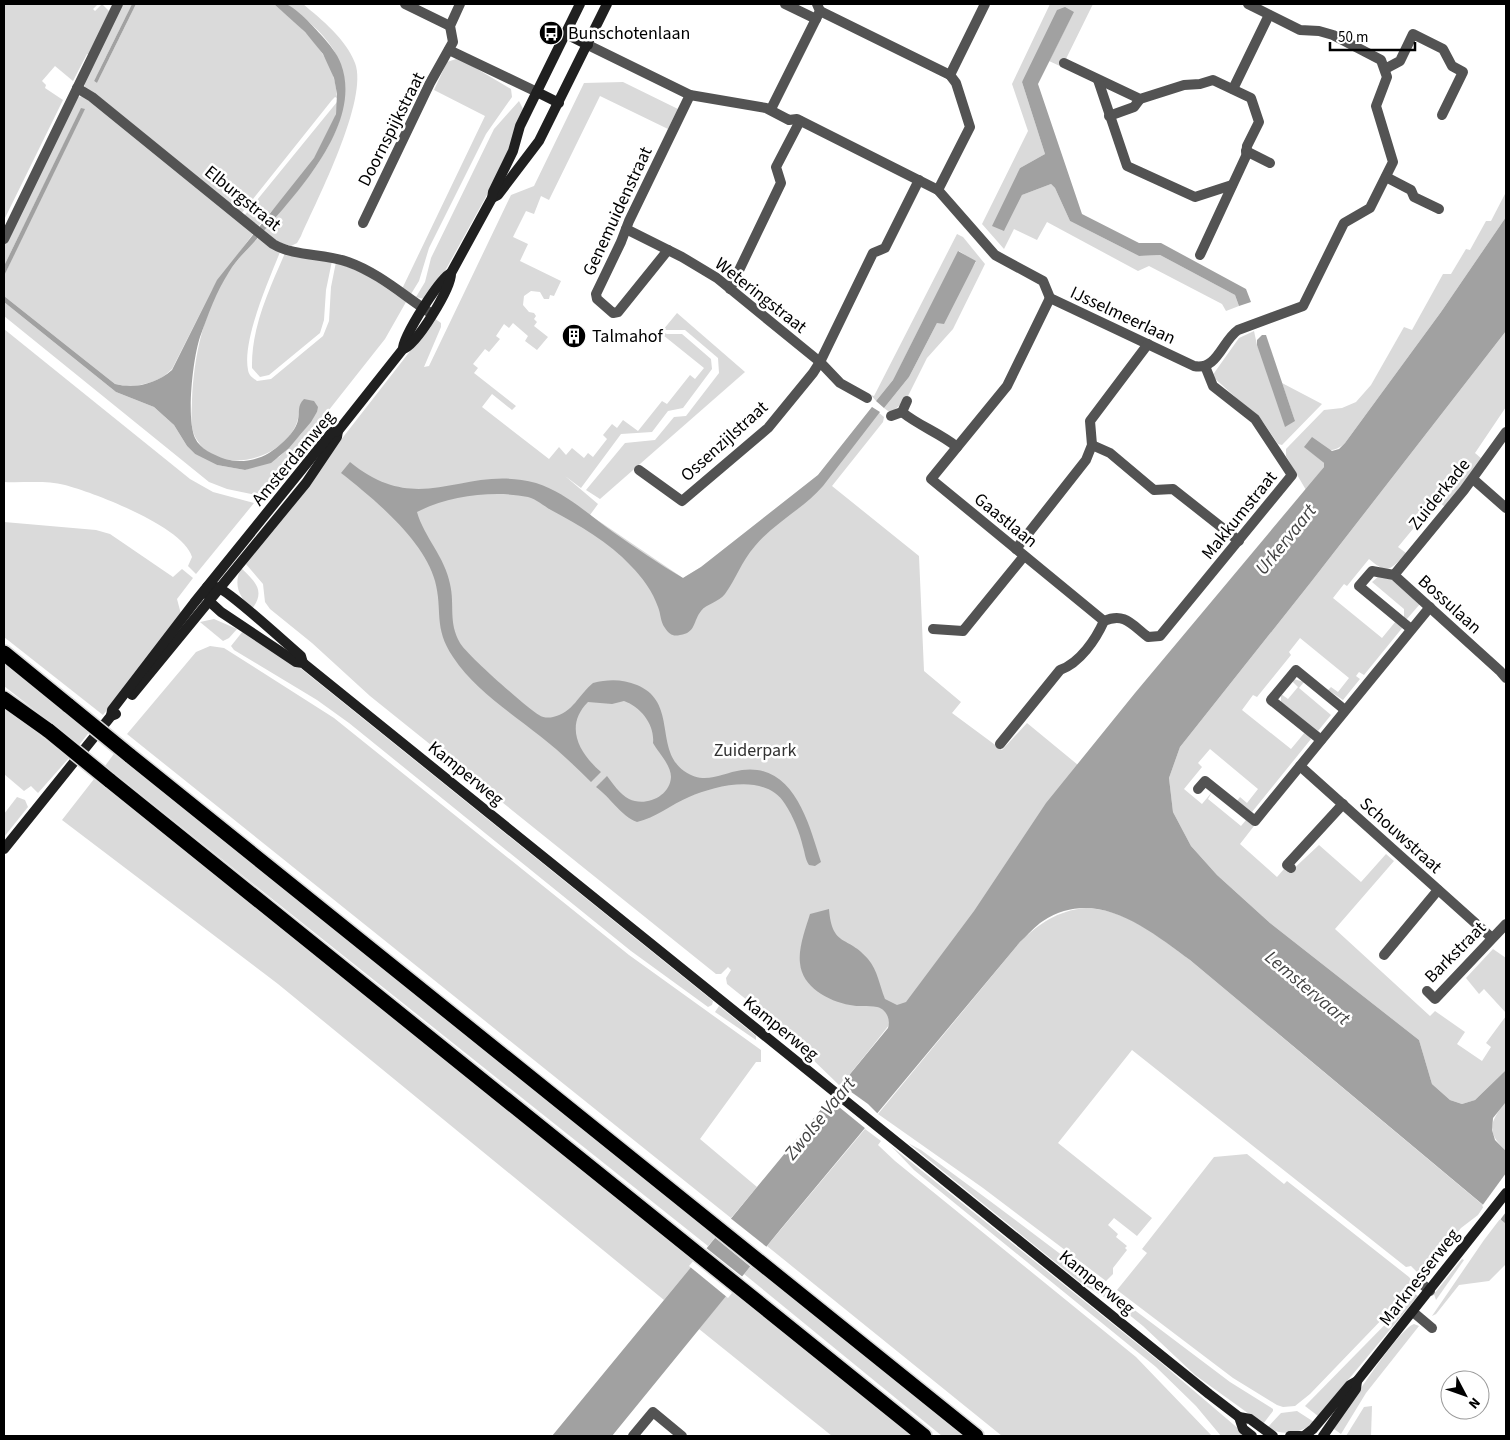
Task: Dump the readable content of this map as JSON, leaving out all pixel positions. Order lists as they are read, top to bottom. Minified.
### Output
{"streets":{"main road":["Amsterdamweg","Kamperweg","Marknesserweg"],"street":["Doornspijkstraat","Elburgstraat","Genemuidenstraat","Weteringstraat","IJsselmeerlaan","Ossenzijlstraat","Zuiderkade","Makkumstraat","Gaastlaan","Bossulaan","Schouwstraat","Barkstraat"]},"crossings":[["Elburgstraat","Amsterdamweg"],["Genemuidenstraat","Weteringstraat"],["Genemuidenstraat","IJsselmeerlaan"],["Weteringstraat","Ossenzijlstraat"],["IJsselmeerlaan","Amsterdamweg"],["IJsselmeerlaan","Makkumstraat"],["IJsselmeerlaan","Gaastlaan"],["Zuiderkade","Bossulaan"],["Makkumstraat","Gaastlaan"],["Schouwstraat","Barkstraat"]],"water":["Urkervaart","Lemstervaart","Zwolse Vaart"],"parks":["Zuiderpark"],"places":{"bus stop":["Bunschotenlaan"],"building":["Talmahof"]},"scale_bar":"50 m","north":"bottom right"}
